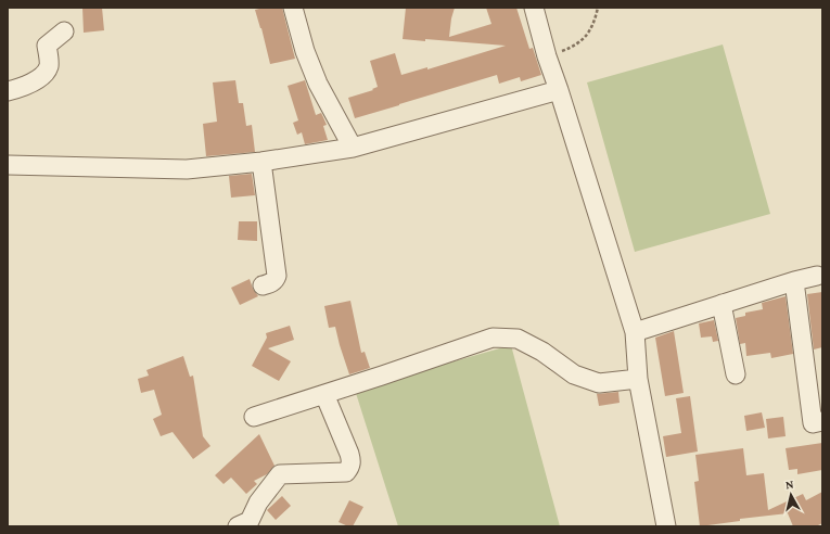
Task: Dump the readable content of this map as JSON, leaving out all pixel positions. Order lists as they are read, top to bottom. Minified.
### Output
{"north":"top"}
